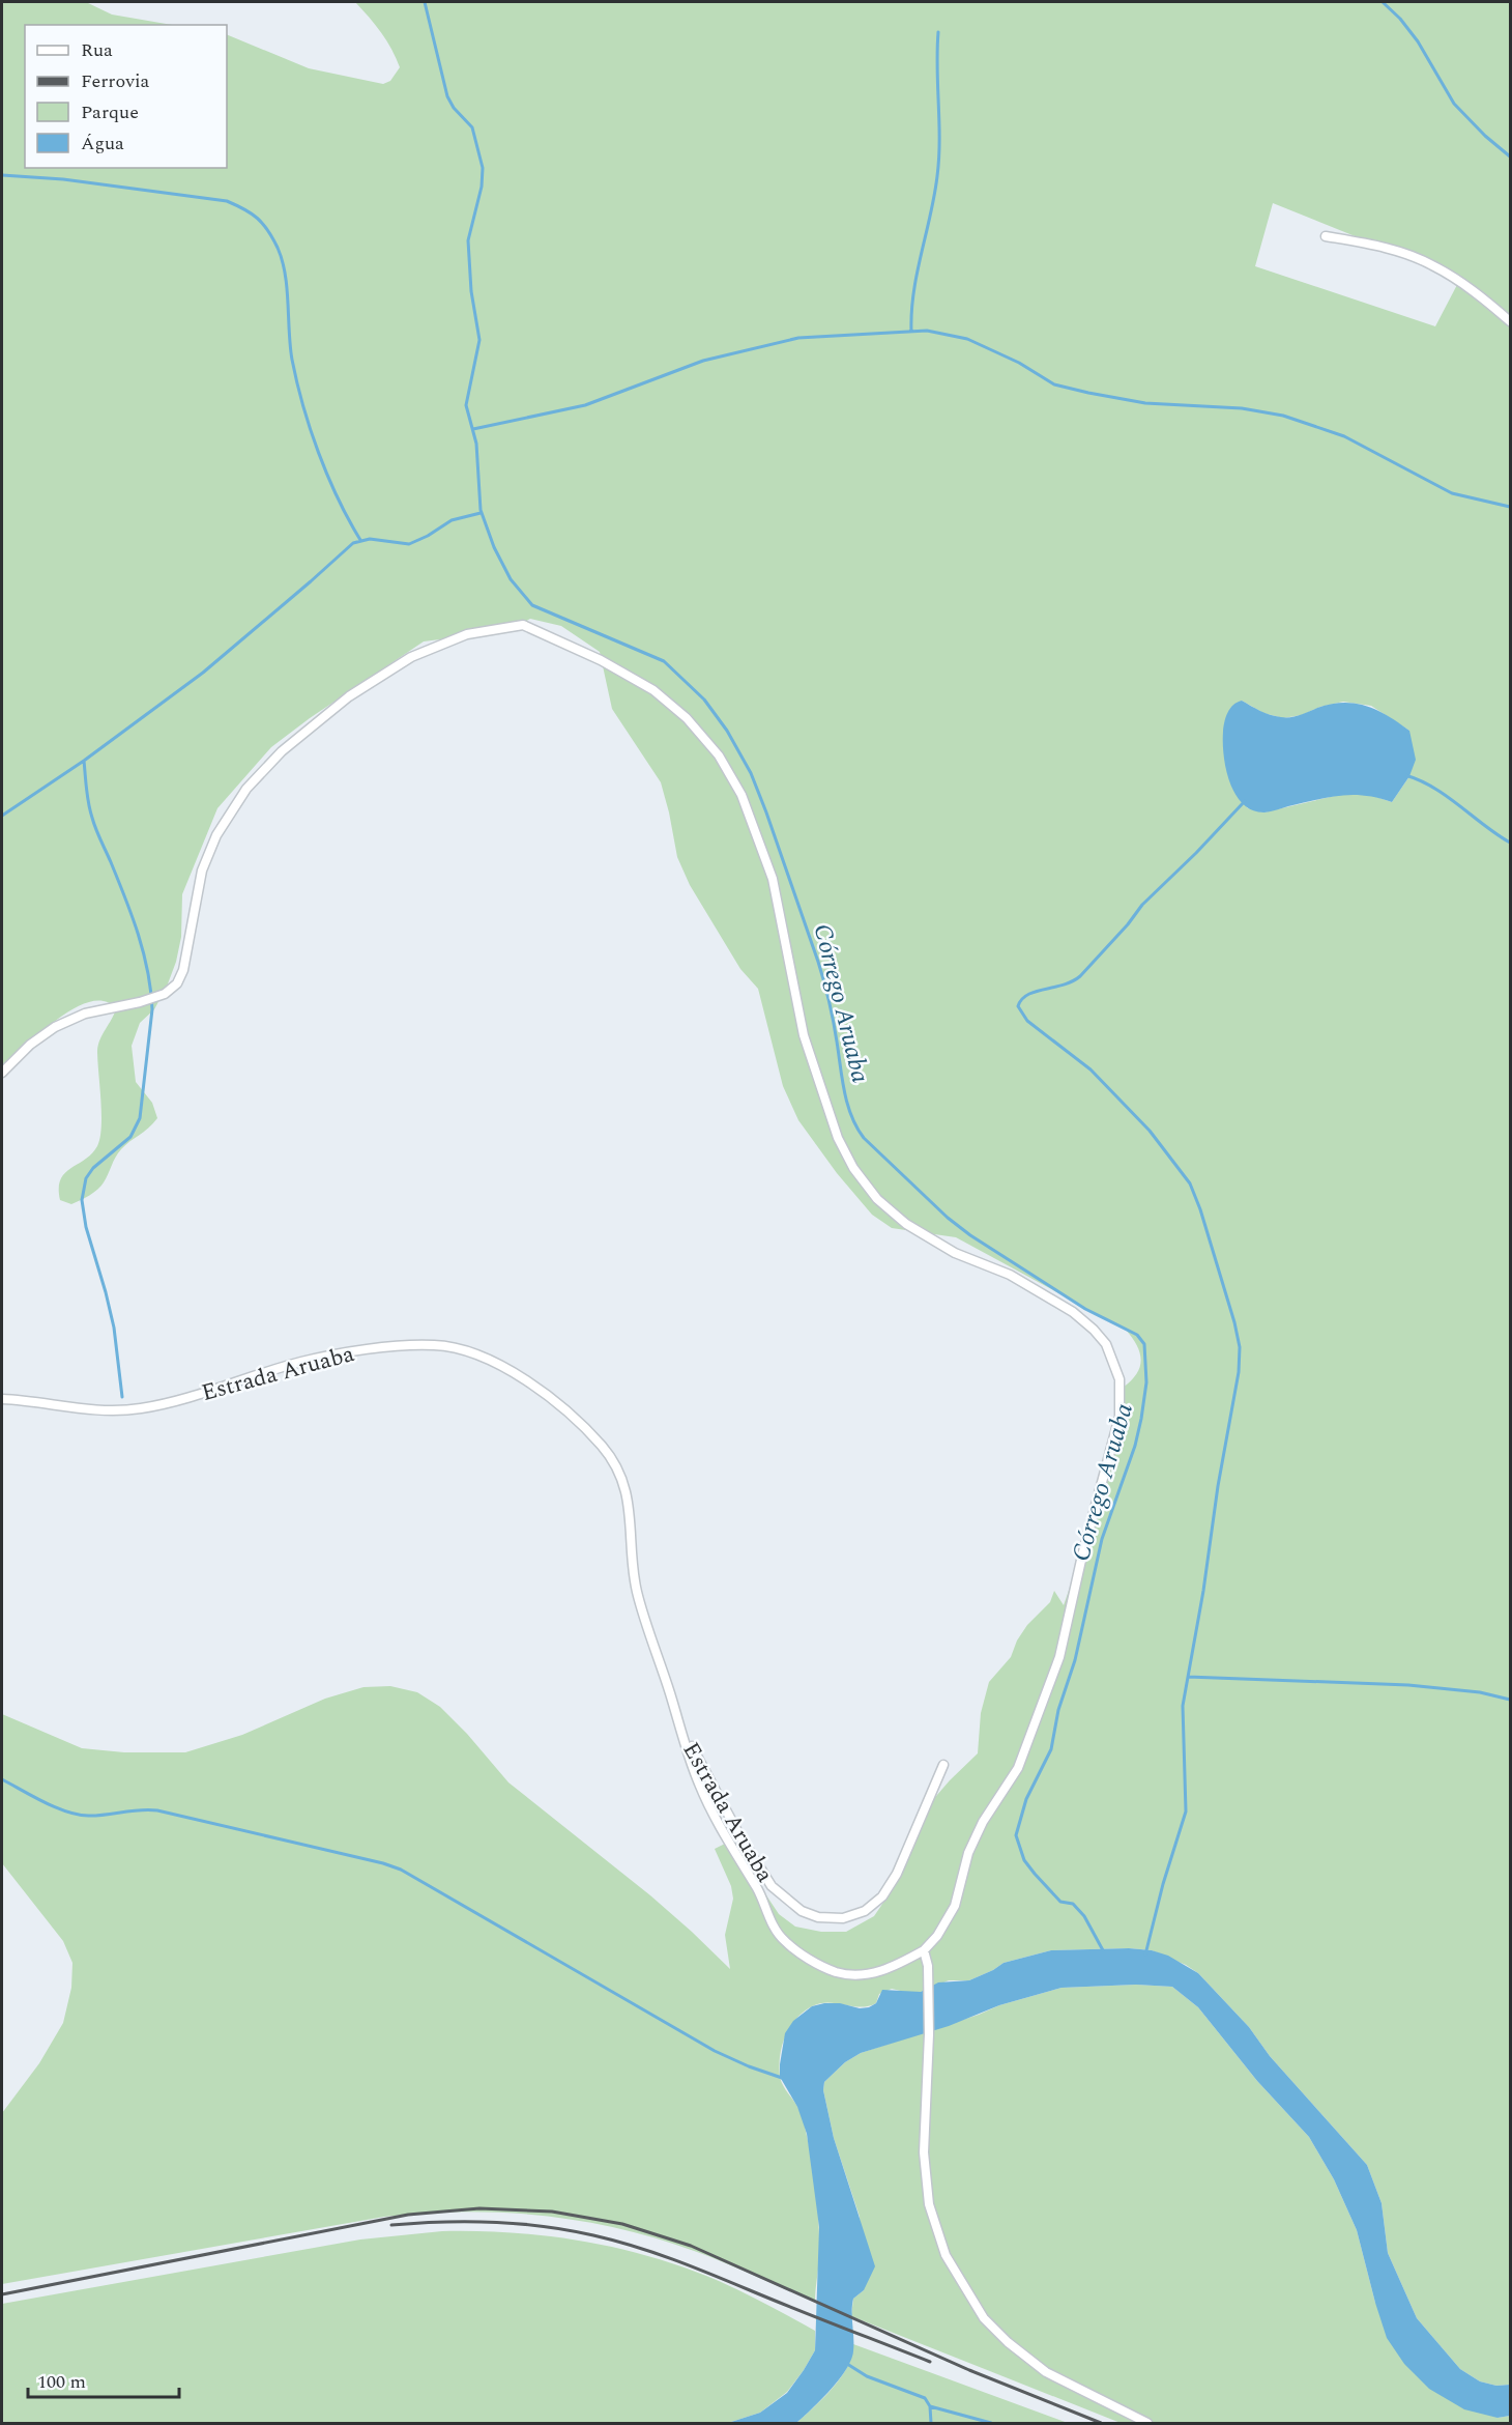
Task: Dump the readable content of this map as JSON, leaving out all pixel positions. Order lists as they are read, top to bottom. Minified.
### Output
{"streets":{"street":["Estrada Aruaba"]},"water":["Córrego Aruaba"],"legend":["Rua","Ferrovia","Parque","Água"],"scale_bar":"100 m"}
